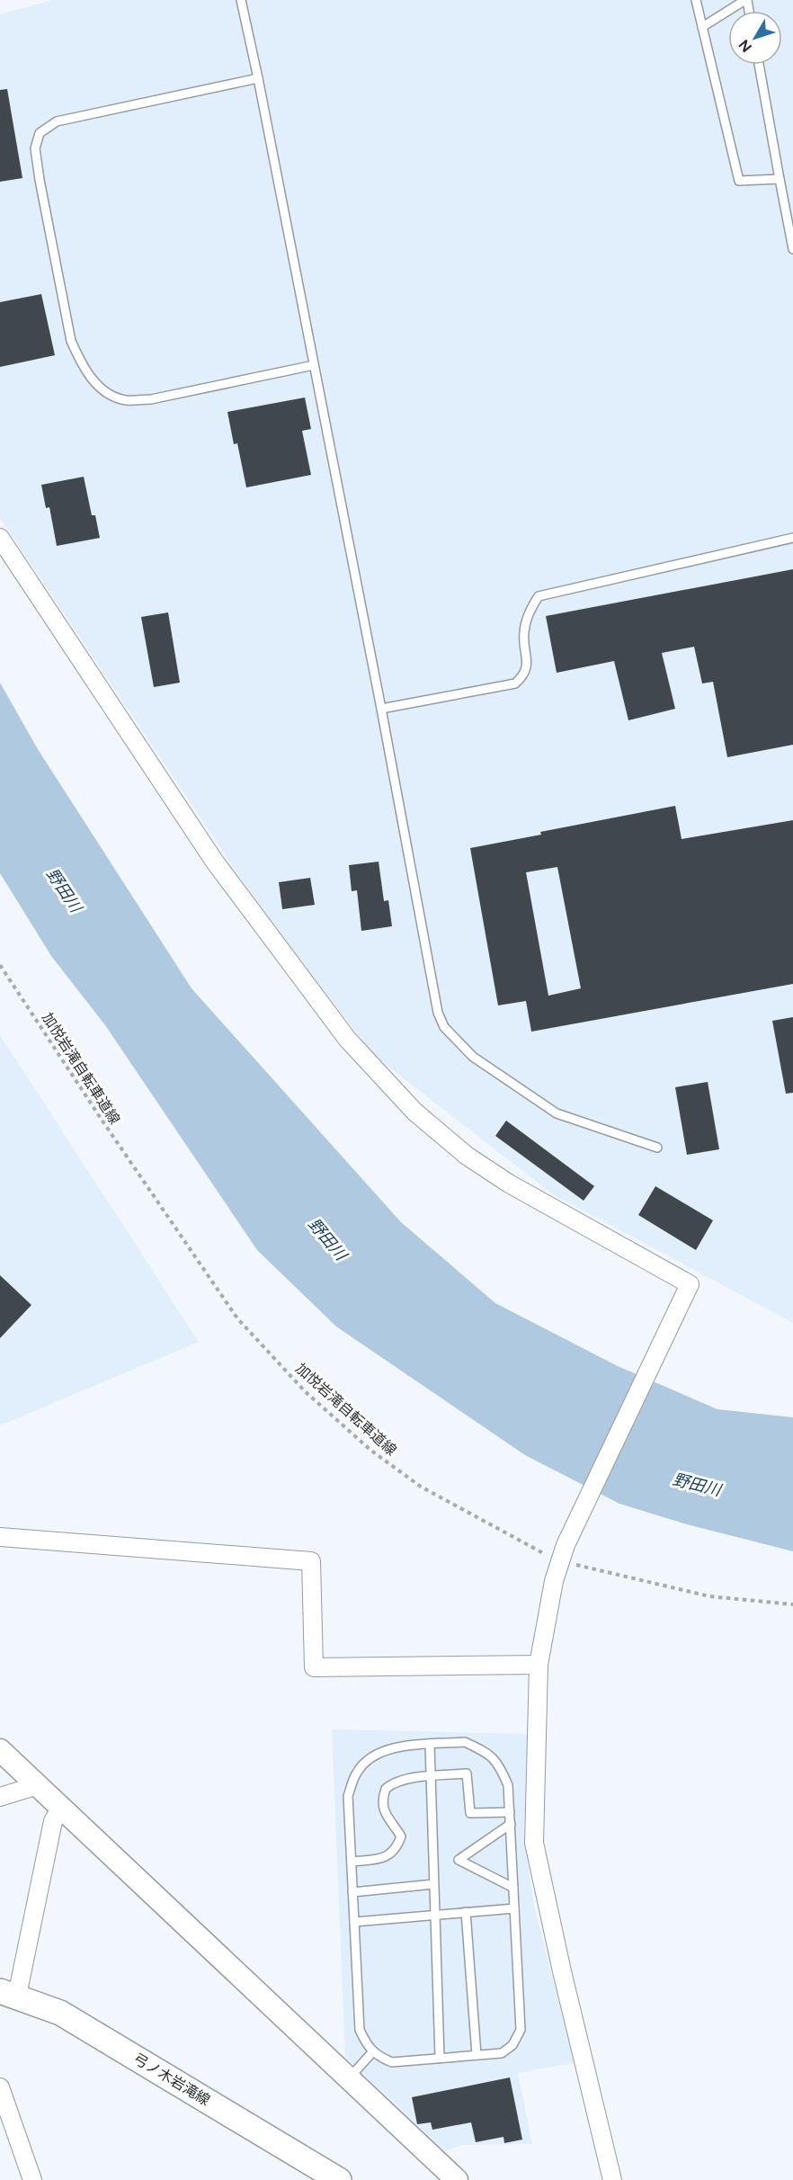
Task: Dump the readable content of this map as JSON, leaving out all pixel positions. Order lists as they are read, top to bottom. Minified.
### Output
{"streets":{"main road":["弓ノ木岩滝線"],"path":["加悦岩滝自転車道線"]},"water":["野田川"],"north":"bottom left"}
